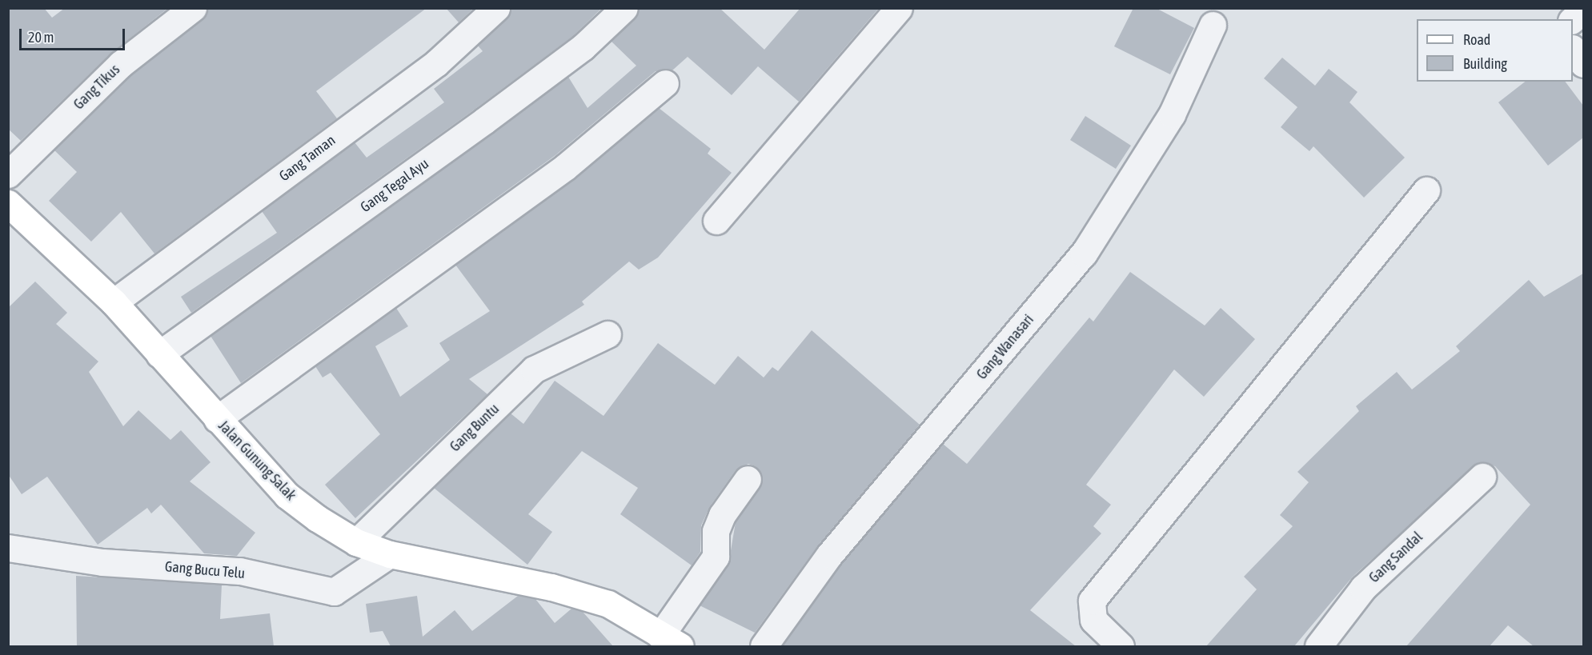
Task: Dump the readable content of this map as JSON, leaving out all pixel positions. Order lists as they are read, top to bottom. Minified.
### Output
{"streets":{"street":["Gang Tikus","Gang Taman","Gang Tegal Ayu","Gang Wanasari","Gang Buntu","Jalan Gunung Salak","Gang Sandal","Gang Bucu Telu"]},"crossings":[["Gang Taman","Jalan Gunung Salak"],["Gang Tegal Ayu","Jalan Gunung Salak"],["Gang Buntu","Jalan Gunung Salak"],["Jalan Gunung Salak","Gang Bucu Telu"]],"legend":["Road","Building"],"scale_bar":"20 m"}
